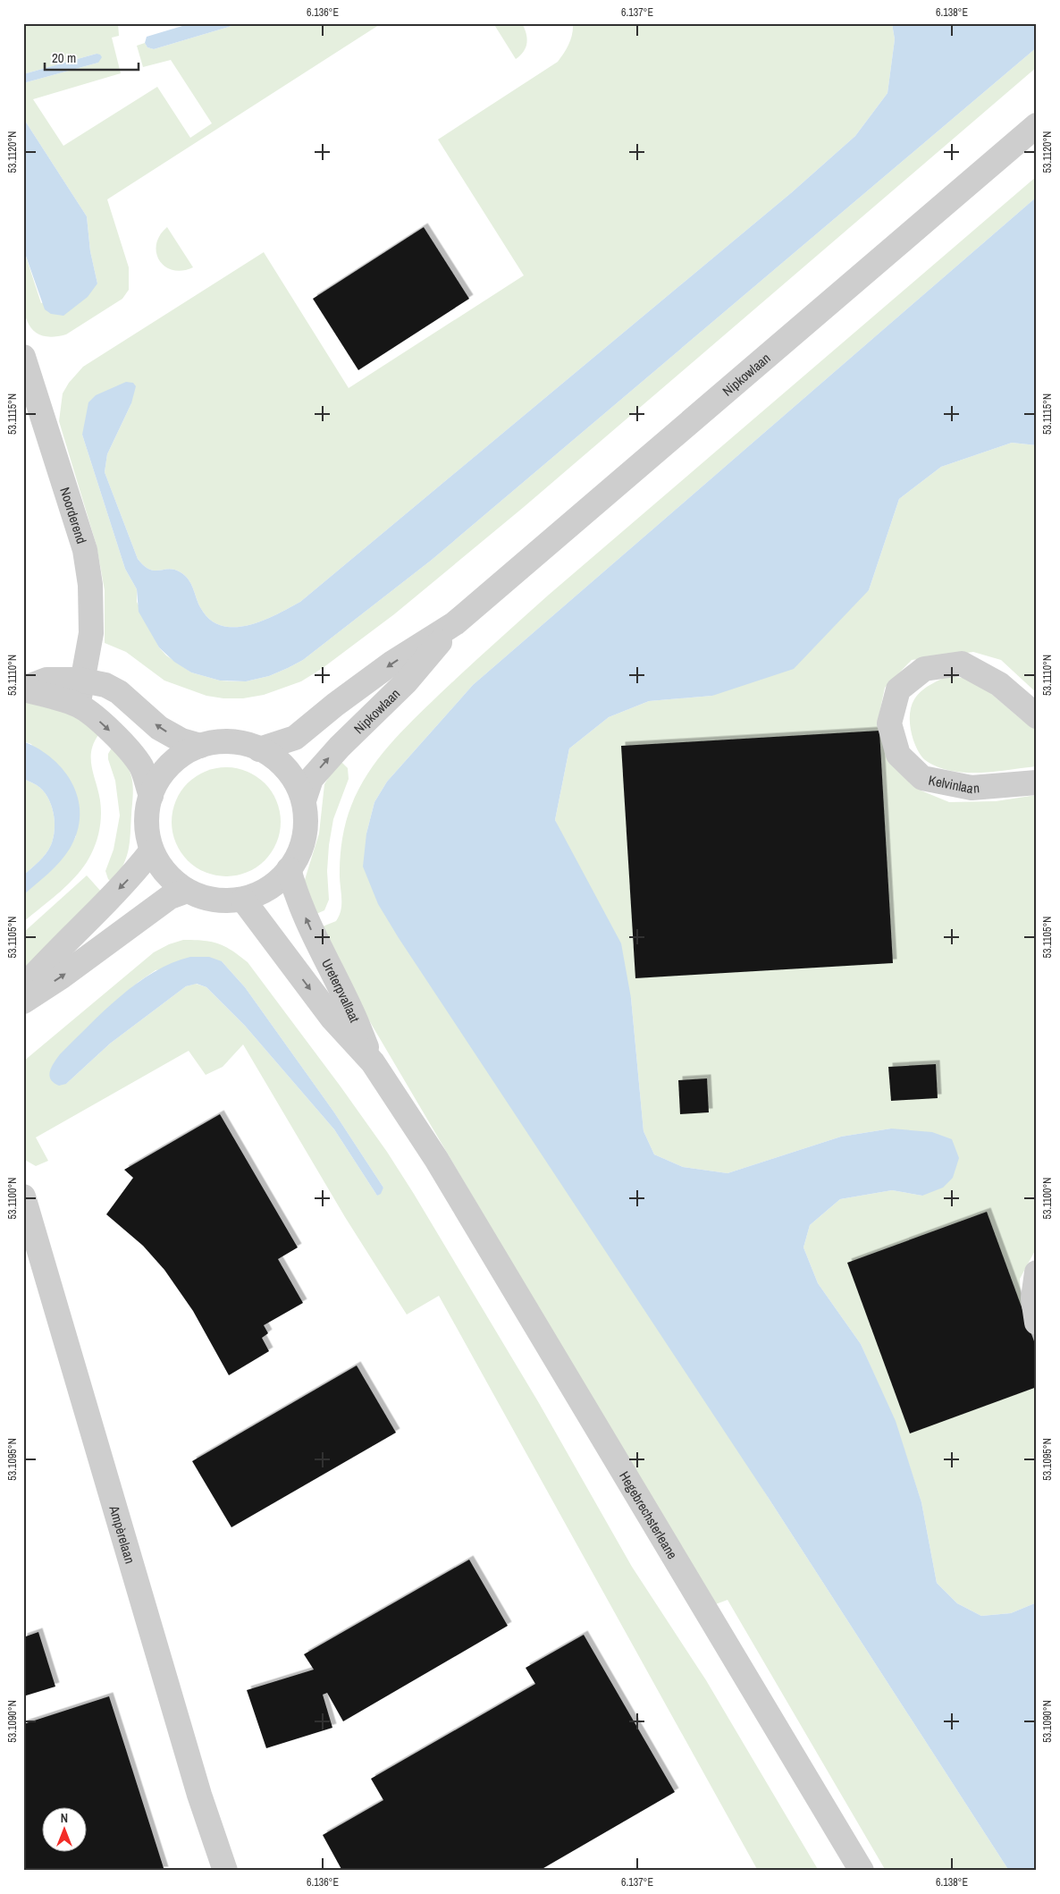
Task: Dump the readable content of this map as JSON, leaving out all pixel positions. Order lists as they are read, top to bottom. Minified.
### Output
{"streets":{"street":["Nipkowlaan","Noorderend","Kelvinlaan","Ureterpvallaat","Hegebrechsterleane","Ampèrelaan"]},"crossings":[["Nipkowlaan","Ureterpvallaat"],["Ureterpvallaat","Hegebrechsterleane"]],"scale_bar":"20 m","north":"top","coordinates":["6.136°E","6.137°E","6.138°E","53.1120°N","53.1115°N","53.1110°N","53.1105°N","53.1100°N","53.1095°N","53.1090°N"]}
